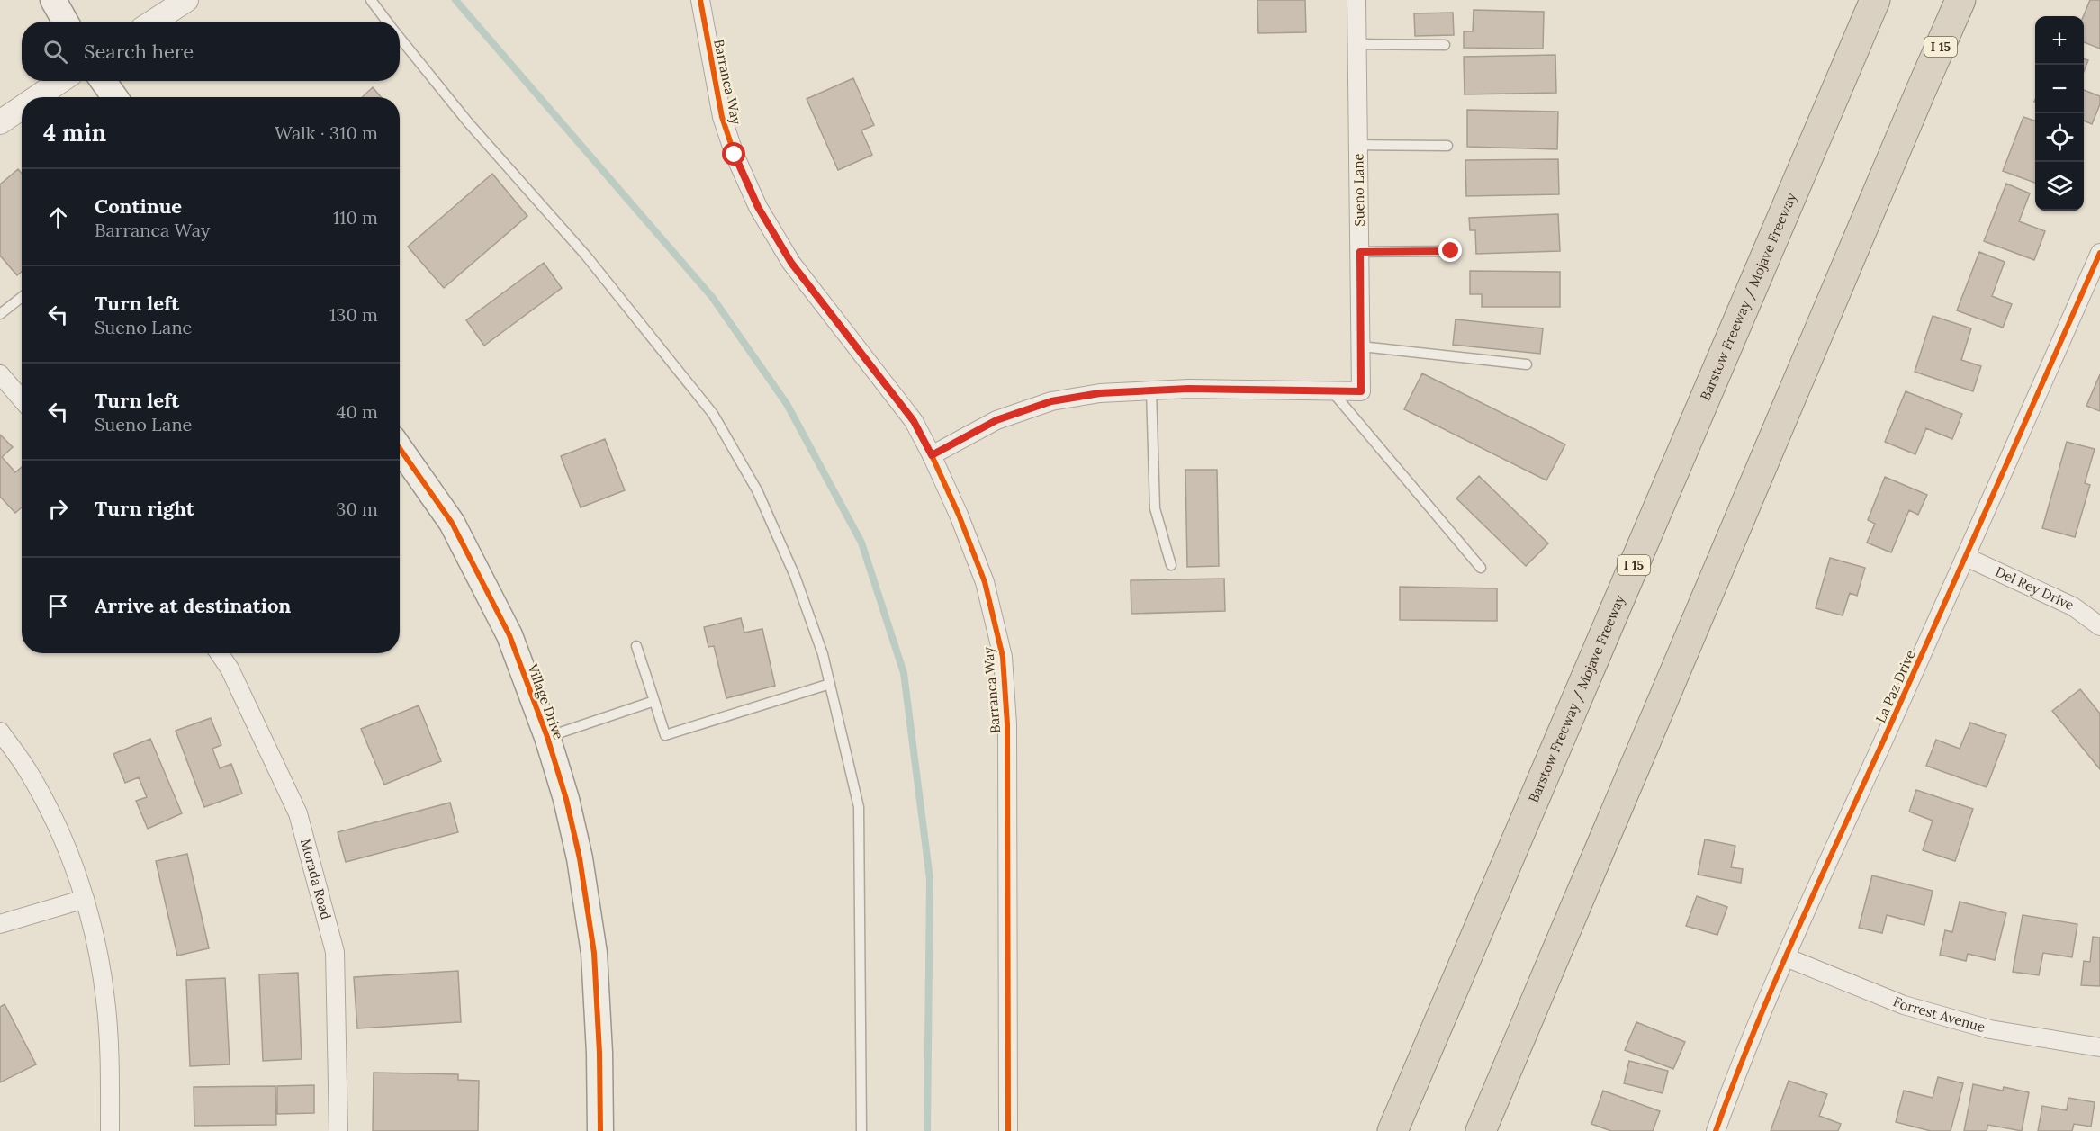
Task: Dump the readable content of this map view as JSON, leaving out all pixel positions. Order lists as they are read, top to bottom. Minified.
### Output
{"streets":{"highway":["I 15","Barstow Freeway / Mojave Freeway"],"main road":["Village Drive"],"street":["Barranca Way","Sueno Lane","Del Rey Drive","La Paz Drive","Morada Road","Forrest Avenue"]},"crossings":[["Barranca Way","Sueno Lane"],["Del Rey Drive","La Paz Drive"],["La Paz Drive","Forrest Avenue"]],"page":{"map_buttons":["+","−"],"search":"Search here","heading":["4 min","Walk · 310 m"],"list":[["Continue","Barranca Way","110 m"],["Turn left","Sueno Lane","130 m"],["Turn left","Sueno Lane","40 m"],["Turn right","30 m"],"Arrive at destination"]}}
